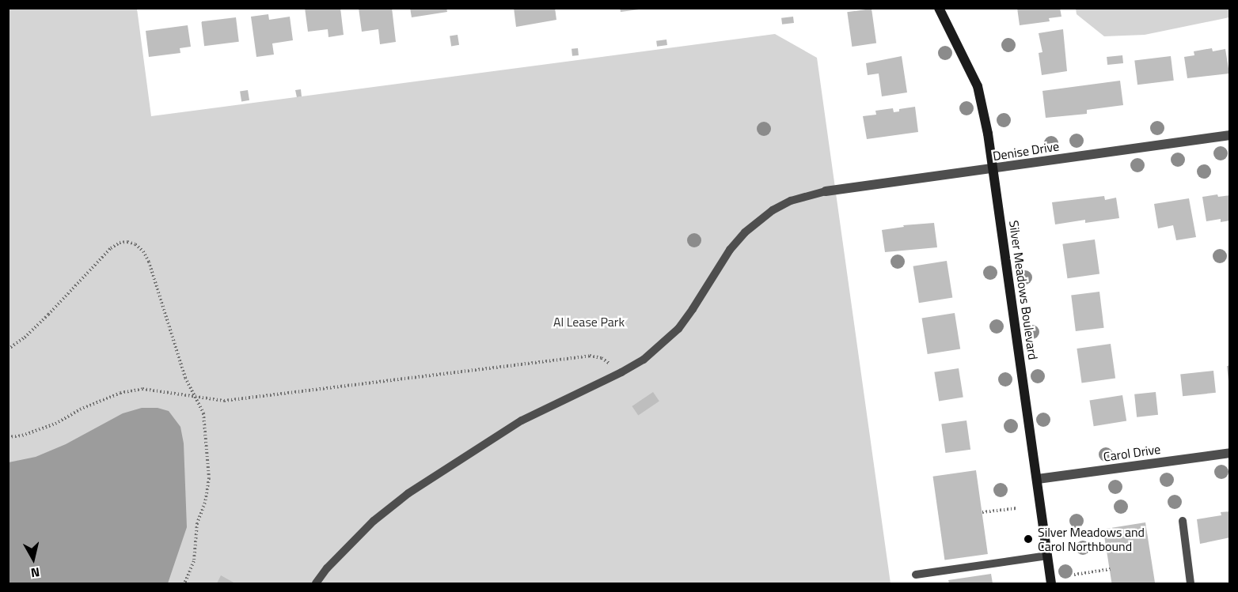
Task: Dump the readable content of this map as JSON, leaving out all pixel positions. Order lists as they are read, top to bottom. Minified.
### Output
{"streets":{"street":["Denise Drive","Silver Meadows Boulevard","Carol Drive"]},"crossings":[["Denise Drive","Silver Meadows Boulevard"],["Silver Meadows Boulevard","Carol Drive"]],"parks":["Al Lease Park"],"places":["Silver Meadows and Carol Northbound"],"north":"bottom"}
